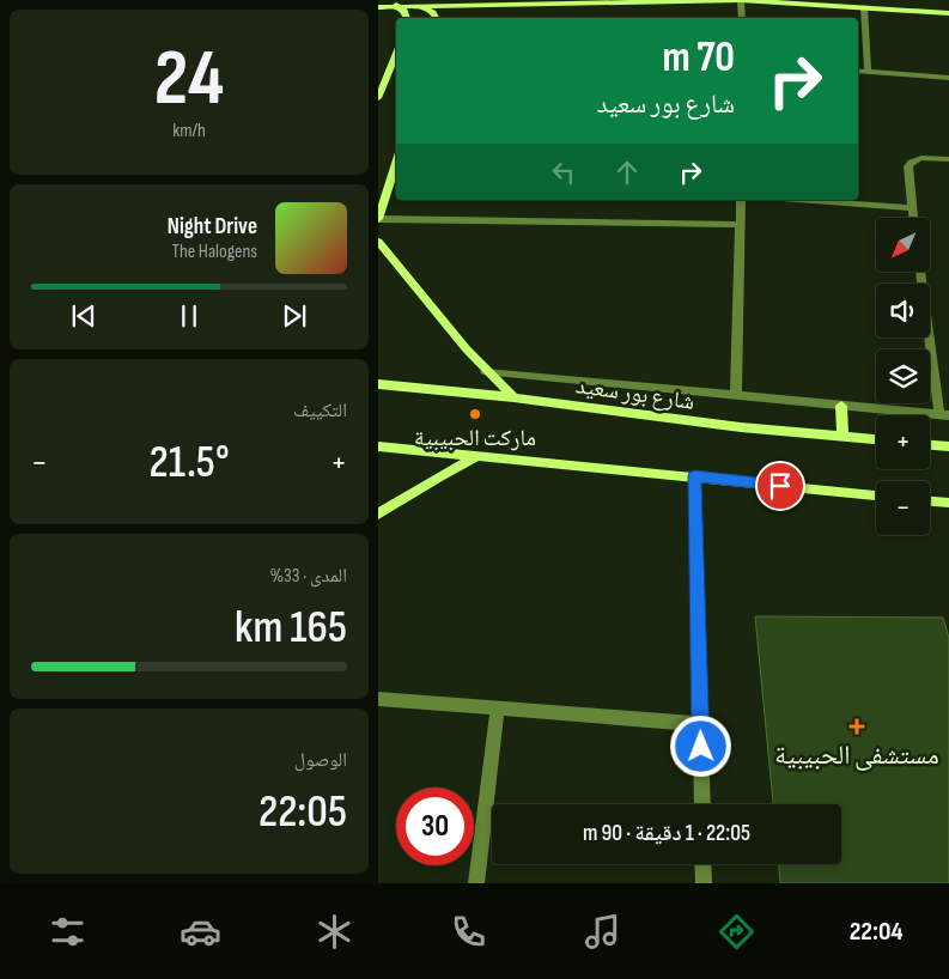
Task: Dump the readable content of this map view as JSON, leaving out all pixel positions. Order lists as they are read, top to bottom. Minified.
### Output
{"streets":{"street":["شارع بور سعيد"]},"places":{"other":["ماركت الحبيبية"],"health":["مستشفى الحبيبية"]},"north":"bottom left","page":{"tile":[["24","km/h"],"التكييف",["المدى · 33%","165 km"],["الوصول","22:05"]],"turn":["70 m","شارع بور سعيد"],"song":["Night Drive","The Halogens"],"map_buttons":["+","−"],"heat":["−","21.5°","+"],"limit":"30","trip":"22:05 · 1 دقيقة · 90 m","tabs":"22:04"}}
